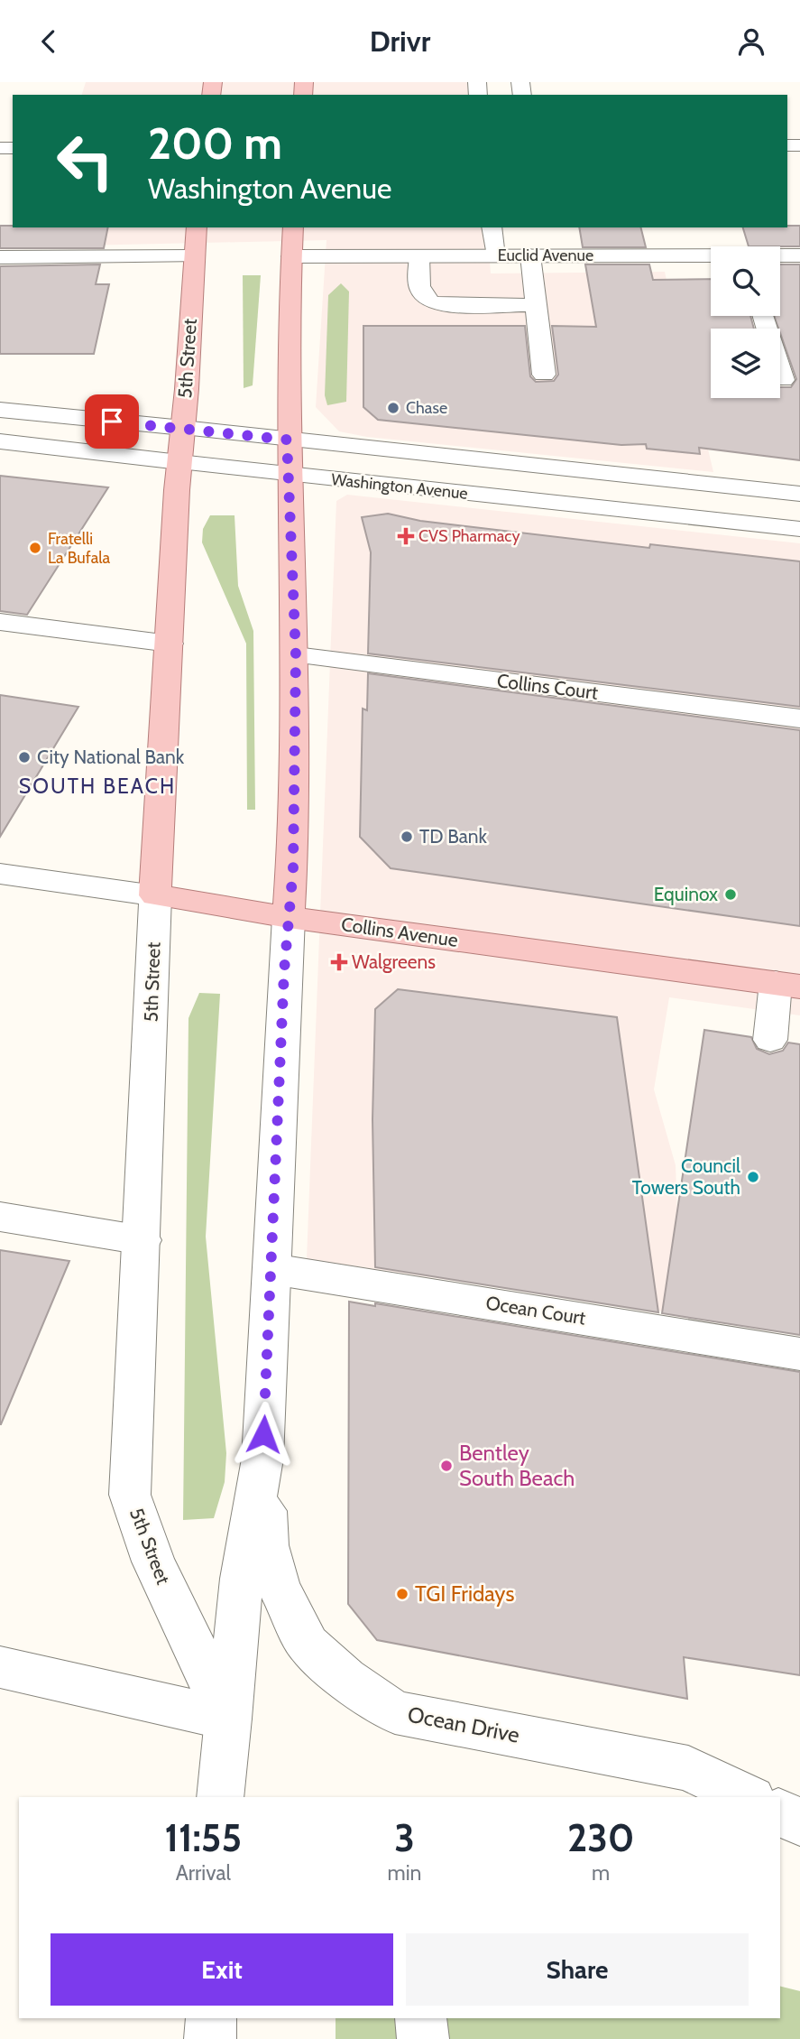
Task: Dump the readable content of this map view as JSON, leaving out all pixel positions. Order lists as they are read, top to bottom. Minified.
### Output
{"streets":{"main road":["5th Street","Collins Avenue"],"street":["Euclid Avenue","Washington Avenue","Collins Court","Ocean Court","Ocean Drive"]},"crossings":[["5th Street","Washington Avenue"],["5th Street","Collins Avenue"]],"districts":["SOUTH BEACH"],"places":{"other":["Chase","Fratelli La Bufala","City National Bank","TD Bank","Equinox","Council Towers South","Bentley South Beach","TGI Fridays"],"health":["CVS Pharmacy","Walgreens"]},"page":{"header":"Drivr","turn":["200 m","Washington Avenue"],"eta":["11:55","Arrival","3","min","230","m"],"buttons":["Exit","Share"]}}
